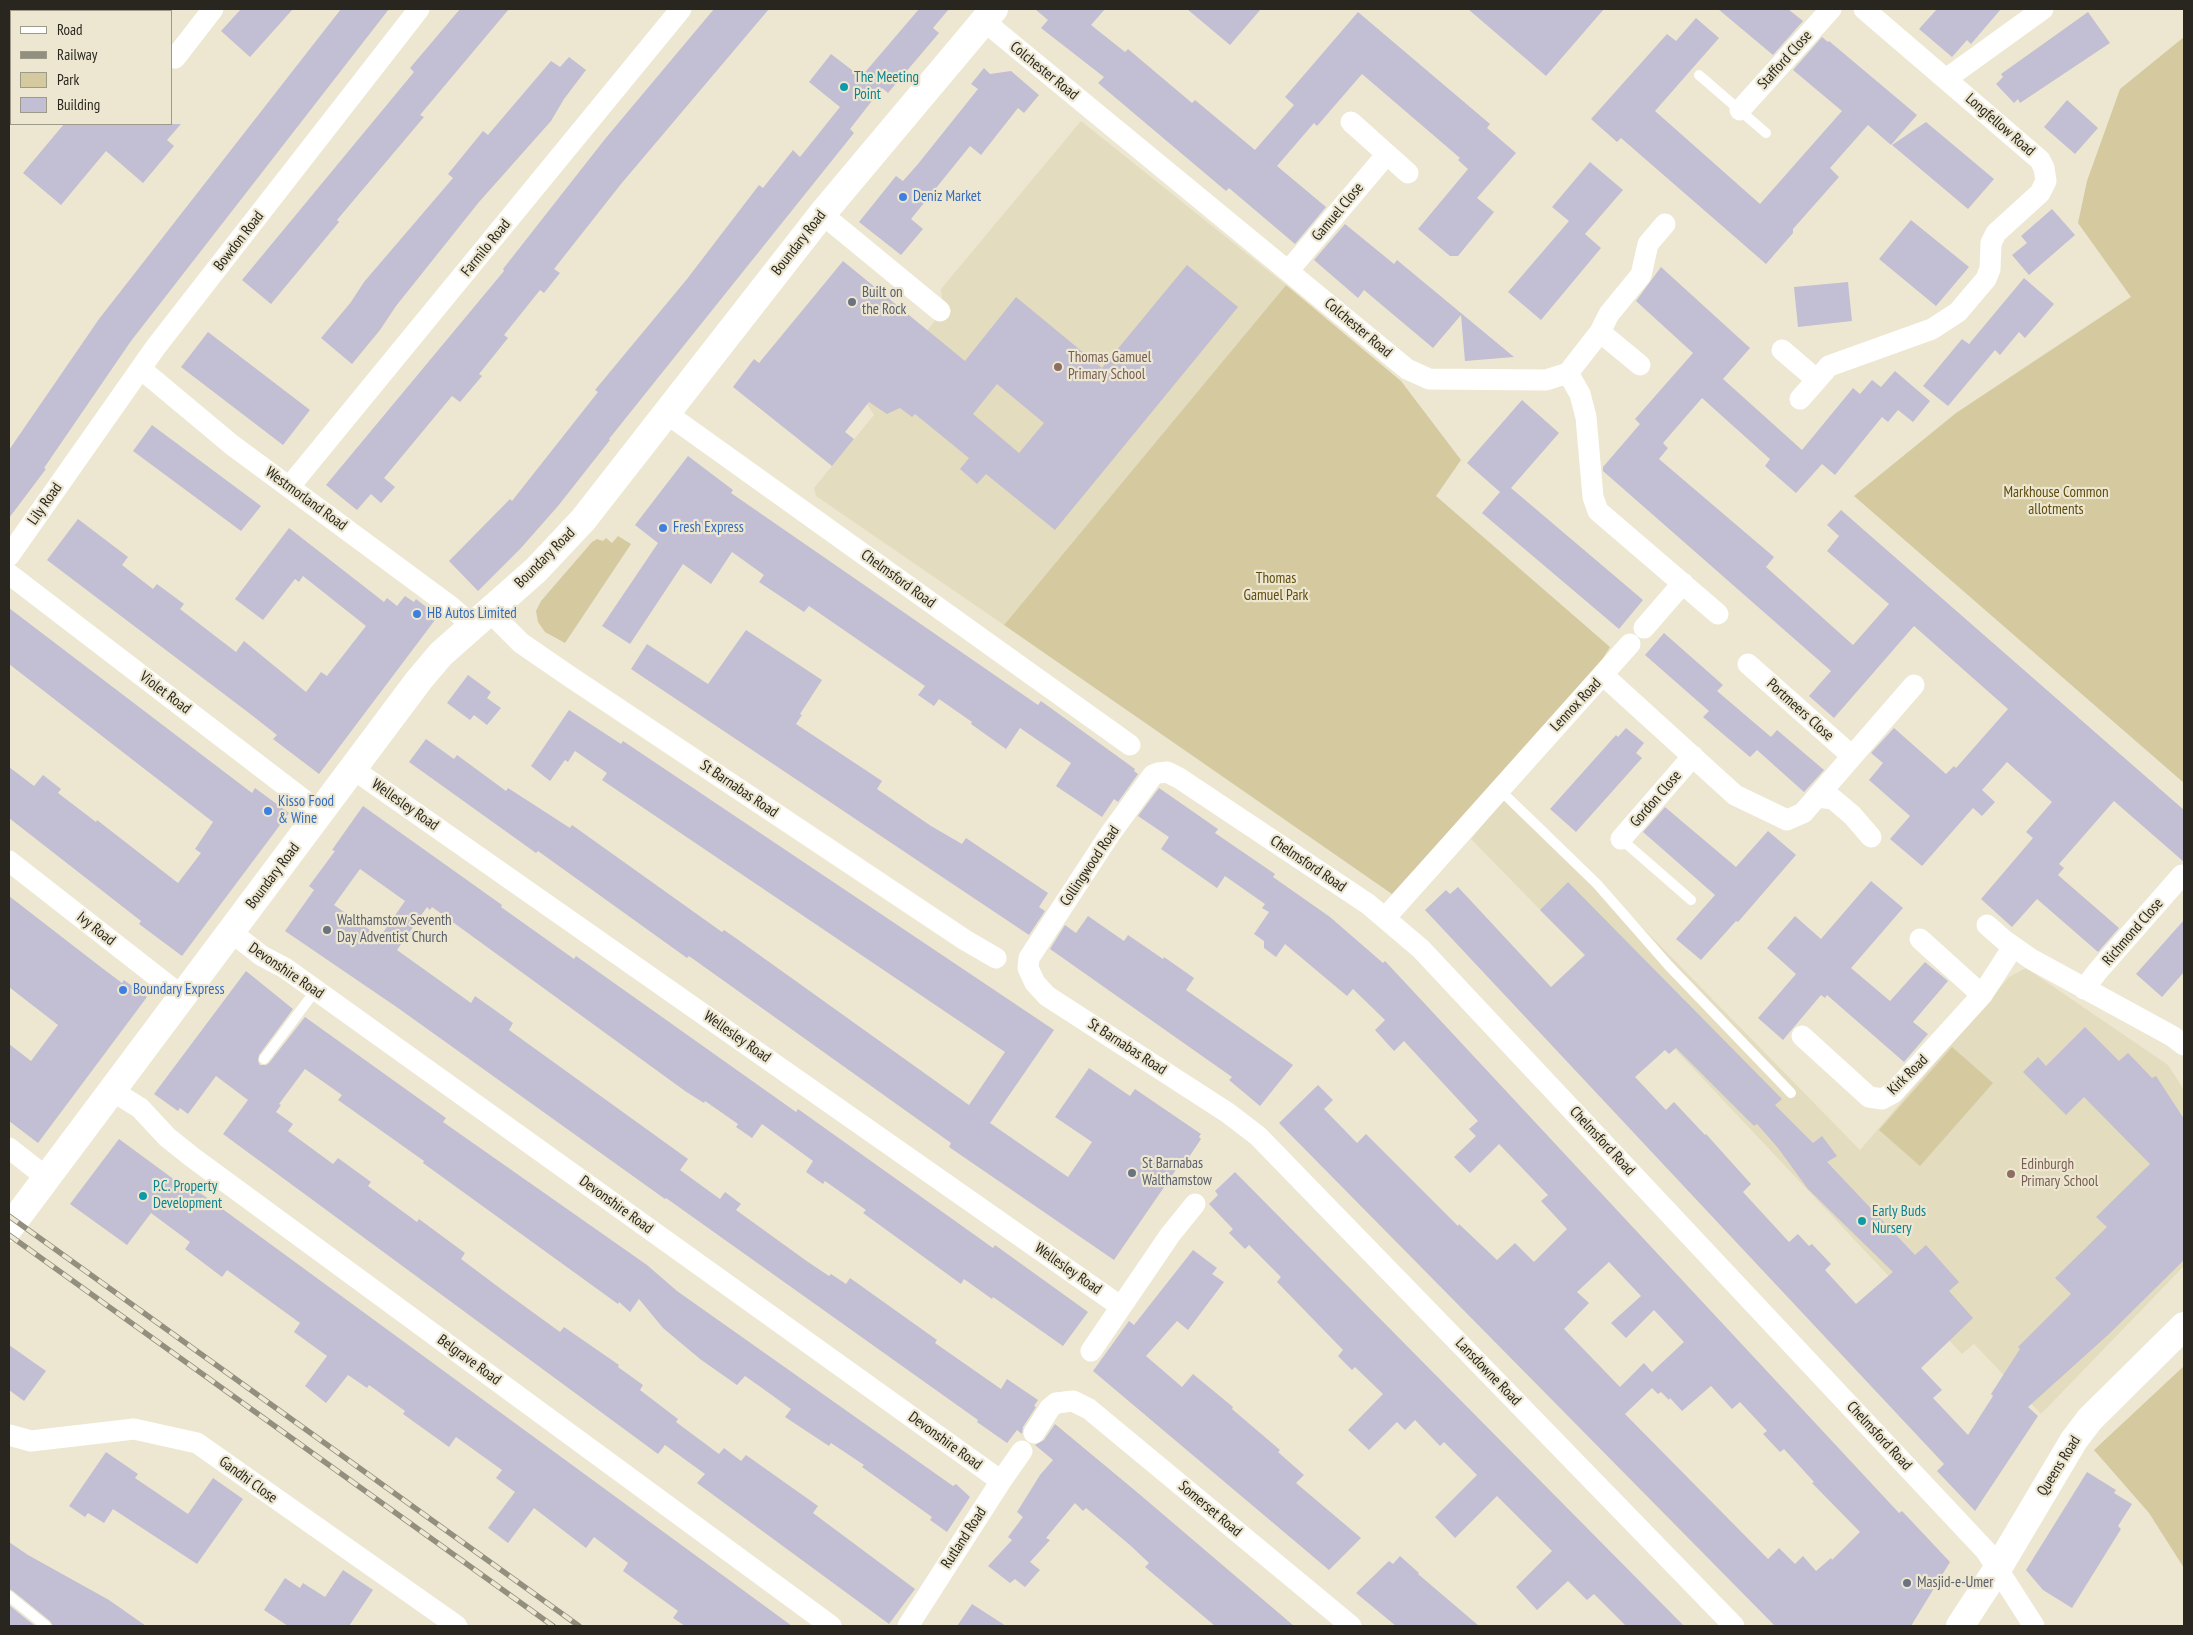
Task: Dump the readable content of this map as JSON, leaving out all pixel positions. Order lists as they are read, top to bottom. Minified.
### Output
{"streets":{"street":["Stafford Close","Colchester Road","Longfellow Road","Gamuel Close","Bowdon Road","Boundary Road","Farmilo Road","Westmorland Road","Lily Road","Chelmsford Road","Violet Road","Lennox Road","Portmeers Close","St Barnabas Road","Gordon Close","Wellesley Road","Collingwood Road","Ivy Road","Richmond Close","Devonshire Road","Kirk Road","Belgrave Road","Lansdowne Road","Queens Road","Gandhi Close","Somerset Road","Rutland Road"]},"crossings":[["Colchester Road","Gamuel Close"],["Colchester Road","Boundary Road"],["Bowdon Road","Westmorland Road"],["Bowdon Road","Lily Road"],["Boundary Road","Westmorland Road"],["Boundary Road","Chelmsford Road"],["Boundary Road","Violet Road"],["Boundary Road","St Barnabas Road"],["Boundary Road","Wellesley Road"],["Boundary Road","Ivy Road"],["Boundary Road","Devonshire Road"],["Boundary Road","Belgrave Road"],["Farmilo Road","Westmorland Road"],["Westmorland Road","St Barnabas Road"],["Chelmsford Road","Lennox Road"],["Chelmsford Road","Collingwood Road"],["Chelmsford Road","Queens Road"],["Lennox Road","Portmeers Close"],["Lennox Road","Gordon Close"],["St Barnabas Road","Collingwood Road"],["St Barnabas Road","Lansdowne Road"],["Devonshire Road","Rutland Road"]],"parks":["Markhouse Common allotments","Thomas Gamuel Park"],"places":["The Meeting Point","Deniz Market","Built on the Rock","Thomas Gamuel Primary School","Fresh Express","HB Autos Limited","Kisso Food & Wine","Walthamstow Seventh Day Adventist Church","Boundary Express","St Barnabas Walthamstow","Edinburgh Primary School","P.C. Property Development","Early Buds Nursery","Masjid-e-Umer"],"legend":["Road","Railway","Park","Building"]}
